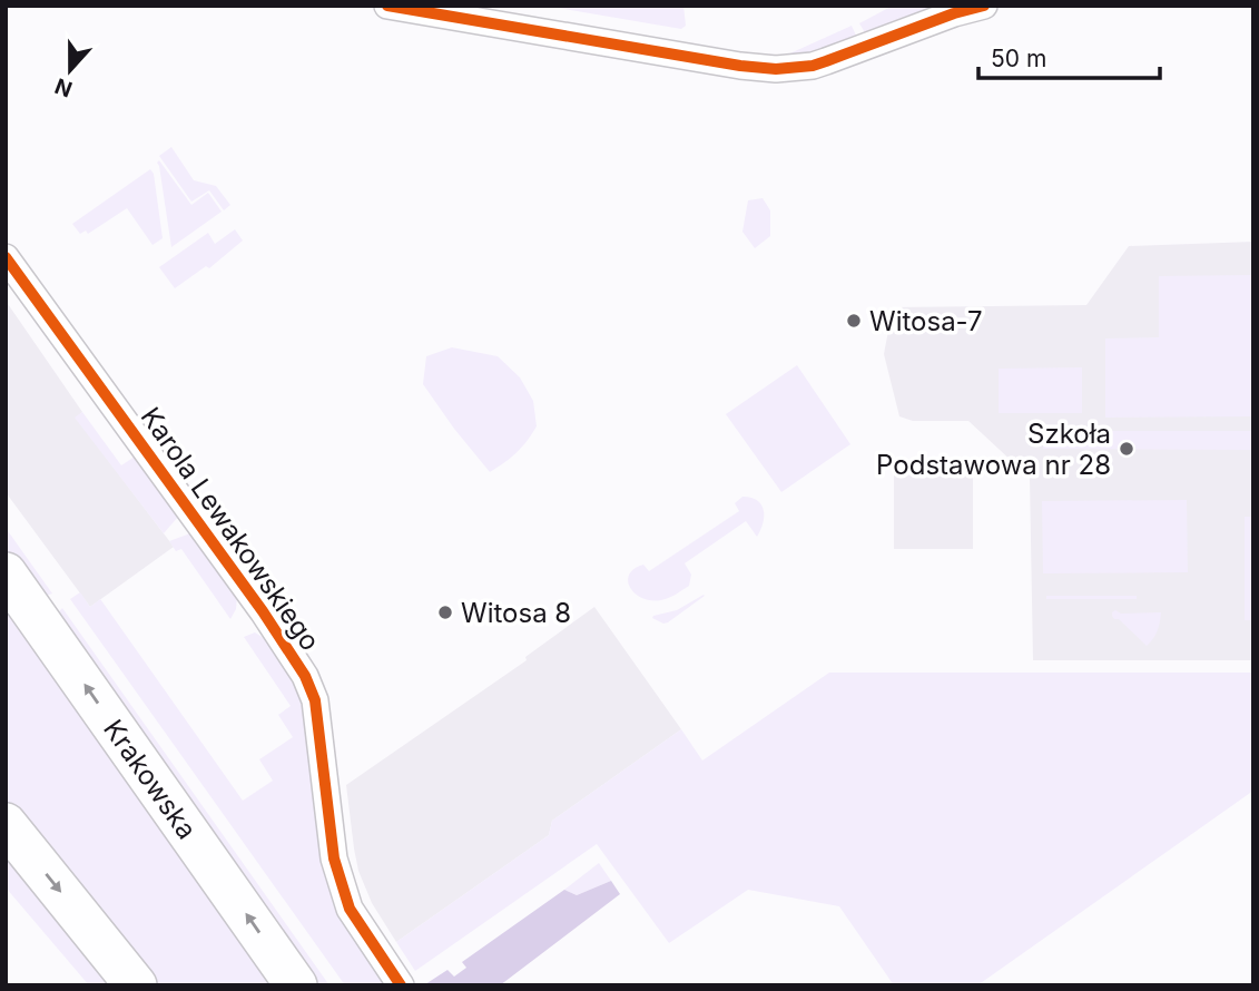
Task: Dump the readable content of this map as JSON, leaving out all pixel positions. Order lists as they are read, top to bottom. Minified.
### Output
{"streets":{"main road":["Krakowska"],"street":["Karola Lewakowskiego"]},"places":["Witosa-7","Szkoła Podstawowa nr 28","Witosa 8"],"scale_bar":"50 m","north":"bottom"}
